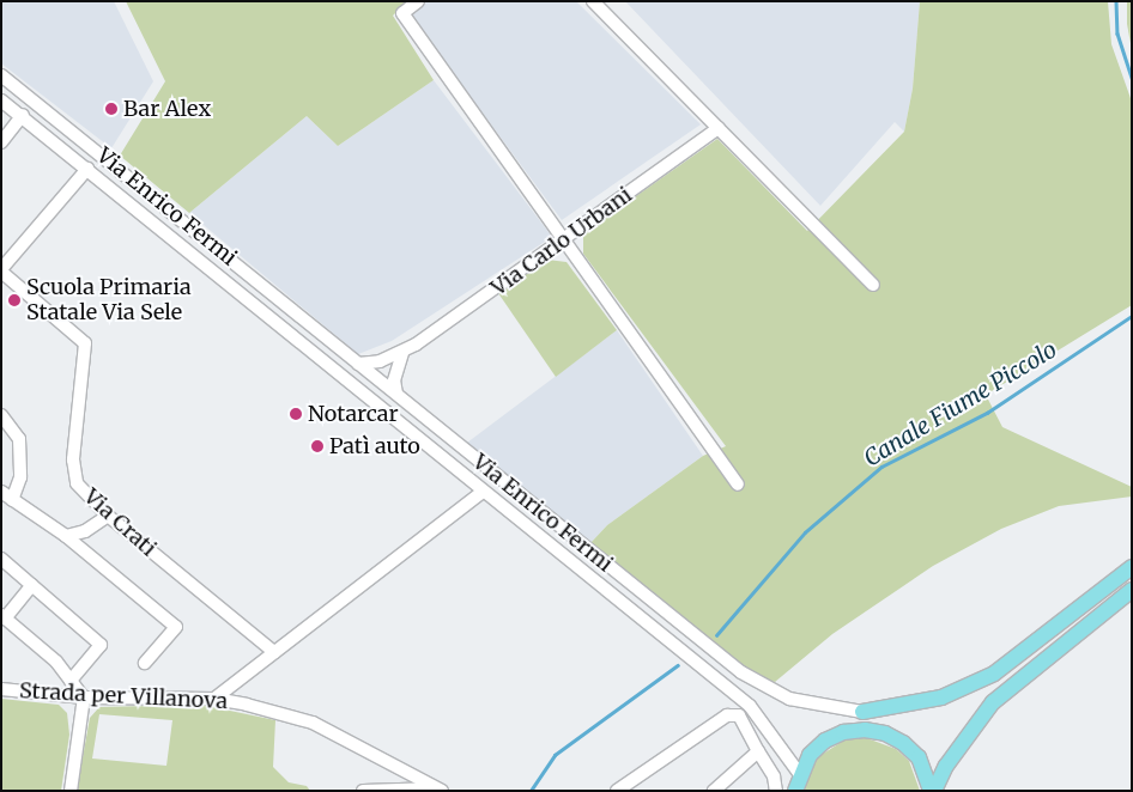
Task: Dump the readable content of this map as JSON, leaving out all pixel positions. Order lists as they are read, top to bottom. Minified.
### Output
{"streets":{"main road":["Via Enrico Fermi"],"street":["Via Carlo Urbani","Via Crati","Strada per Villanova"]},"crossings":[["Via Enrico Fermi","Via Carlo Urbani"],["Via Enrico Fermi","Via Crati"],["Via Enrico Fermi","Strada per Villanova"]],"water":["Canale Fiume Piccolo"],"places":["Bar Alex","Scuola Primaria Statale Via Sele","Notarcar","Patì auto"]}
